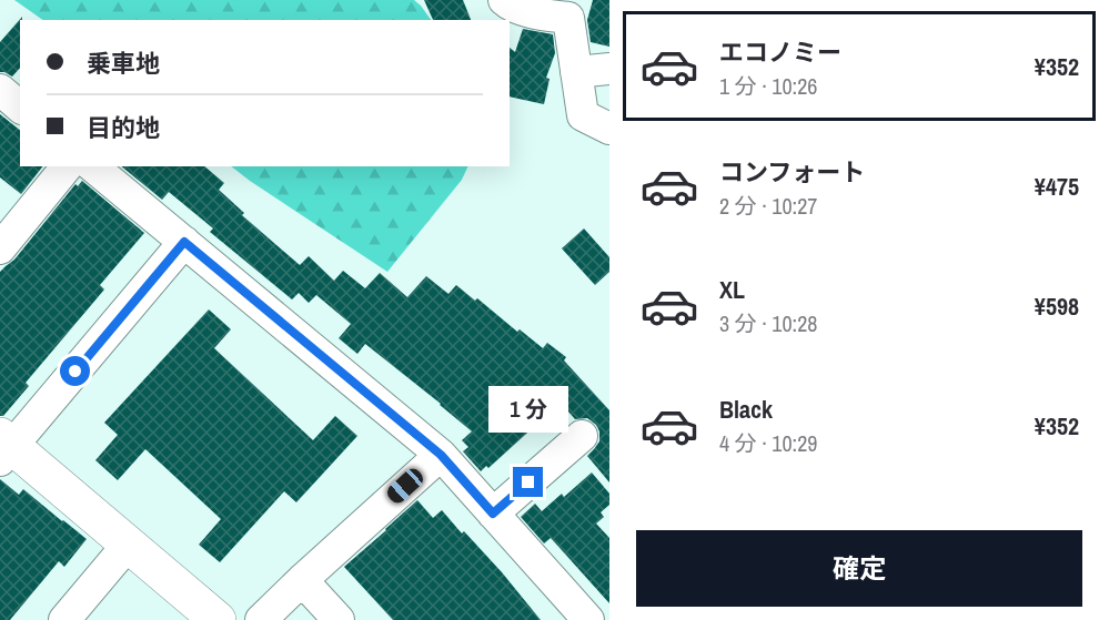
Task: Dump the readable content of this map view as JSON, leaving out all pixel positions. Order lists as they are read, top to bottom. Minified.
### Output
{"page":{"list":[{"name":"エコノミー","note":"1 分 · 10:26","value":"¥352"},{"name":"コンフォート","note":"2 分 · 10:27","value":"¥475"},{"name":"XL","note":"3 分 · 10:28","value":"¥598"},{"name":"Black","note":"4 分 · 10:29","value":"¥352"}],"banner":["乗車地","目的地"],"bubble":"1 分","buttons":"確定"}}
